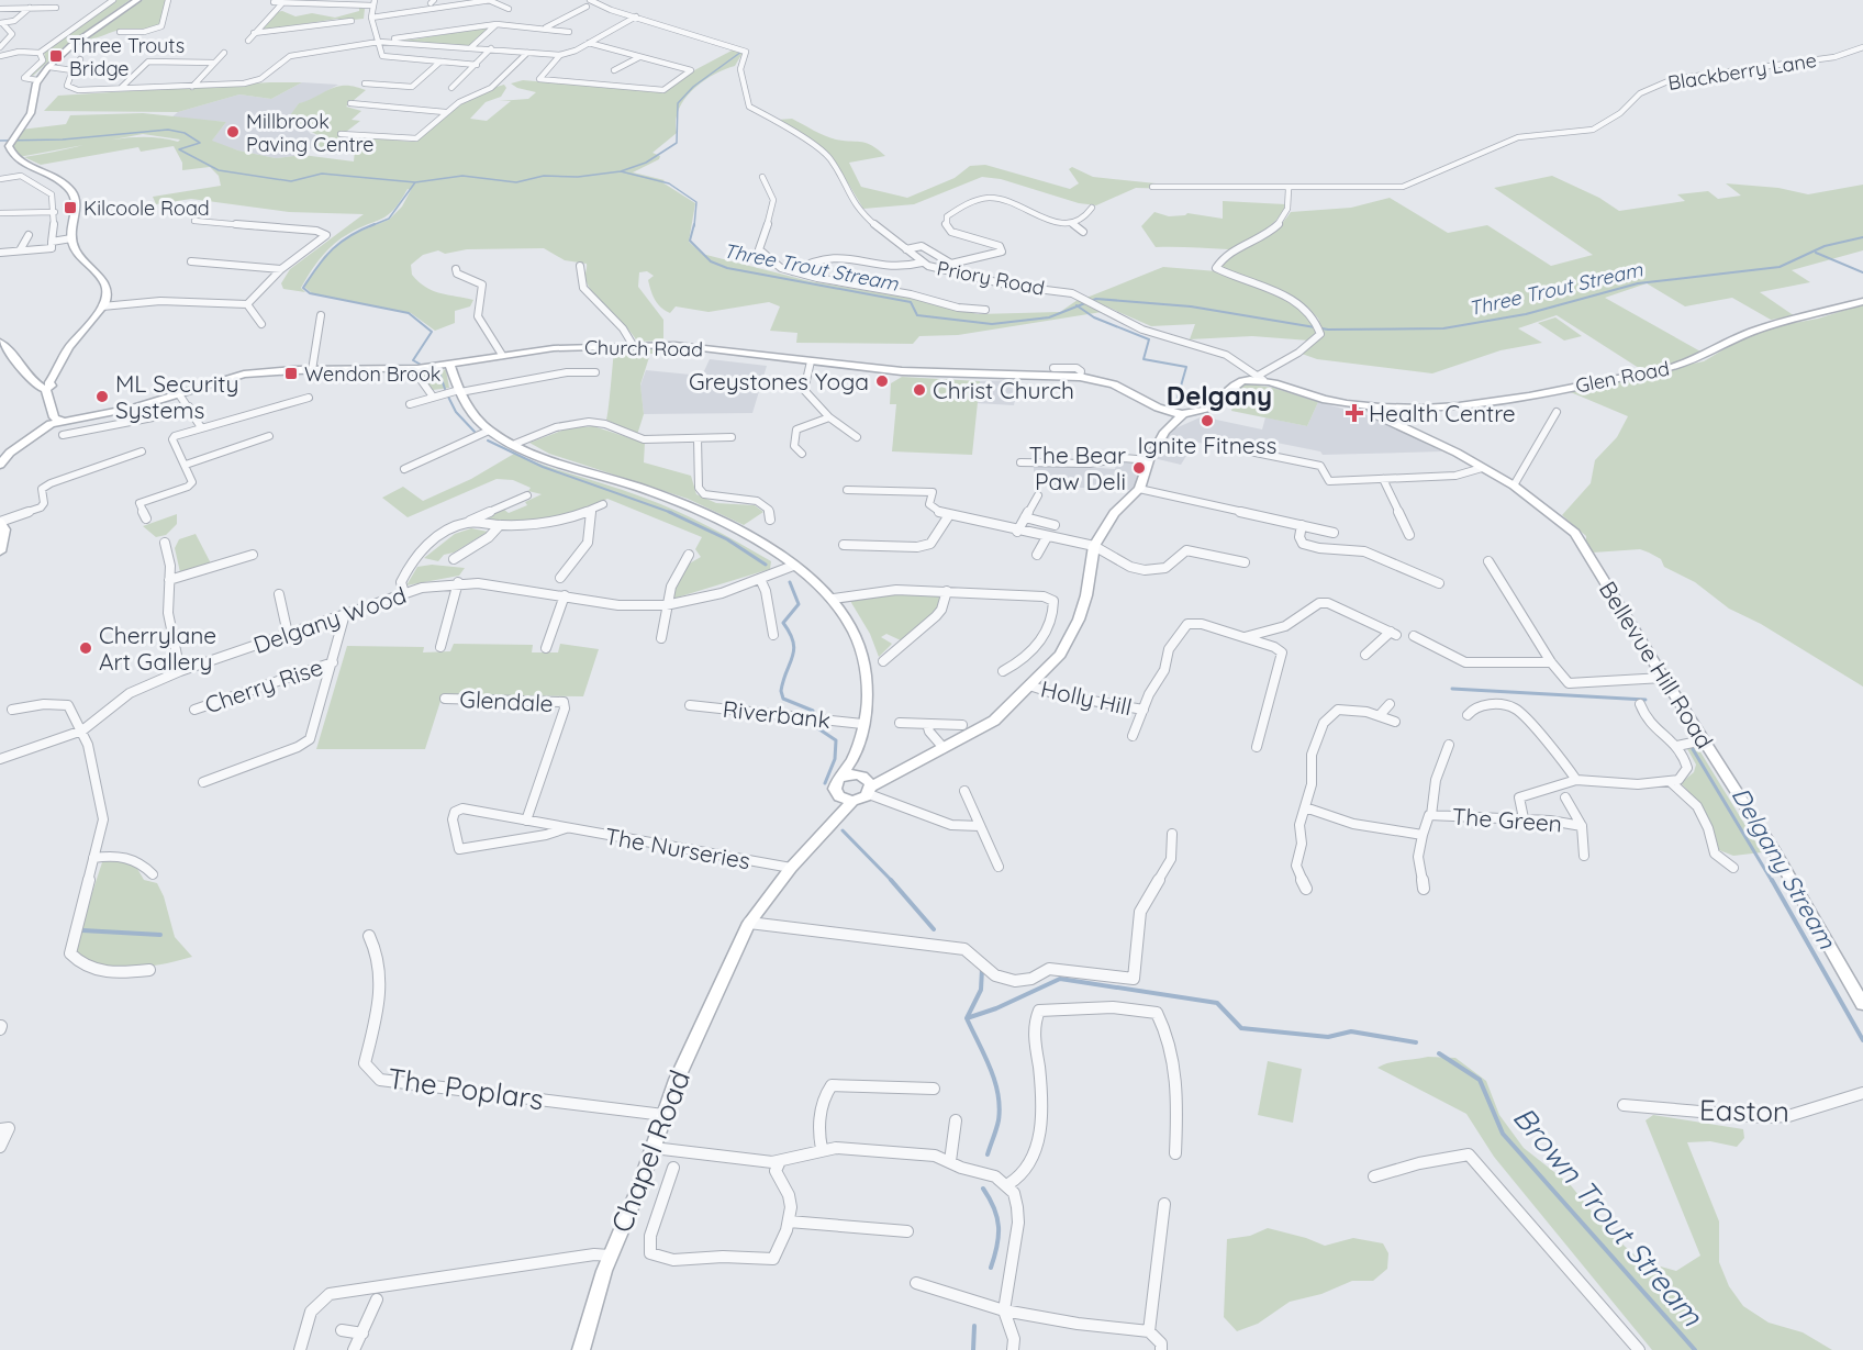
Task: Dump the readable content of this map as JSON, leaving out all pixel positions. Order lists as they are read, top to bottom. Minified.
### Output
{"streets":{"main road":["Church Road","Glen Road","Bellevue Hill Road","Chapel Road"],"street":["Blackberry Lane","Priory Road","Delgany Wood","Cherry Rise","Holly Hill","Glendale","Riverbank","The Green","The Nurseries","The Poplars","Easton"]},"crossings":[["Priory Road","Glen Road"],["Glen Road","Bellevue Hill Road"],["Holly Hill","Chapel Road"],["Glendale","The Nurseries"],["The Nurseries","Chapel Road"],["The Poplars","Chapel Road"]],"districts":["Delgany"],"water":["Three Trout Stream","Delgany Stream","Brown Trout Stream"],"places":{"transit":["Three Trouts Bridge","Kilcoole Road","Wendon Brook"],"other":["Millbrook Paving Centre","Greystones Yoga","Christ Church","ML Security Systems","Ignite Fitness","The Bear Paw Deli","Cherrylane Art Gallery"],"health":["Health Centre"]}}
